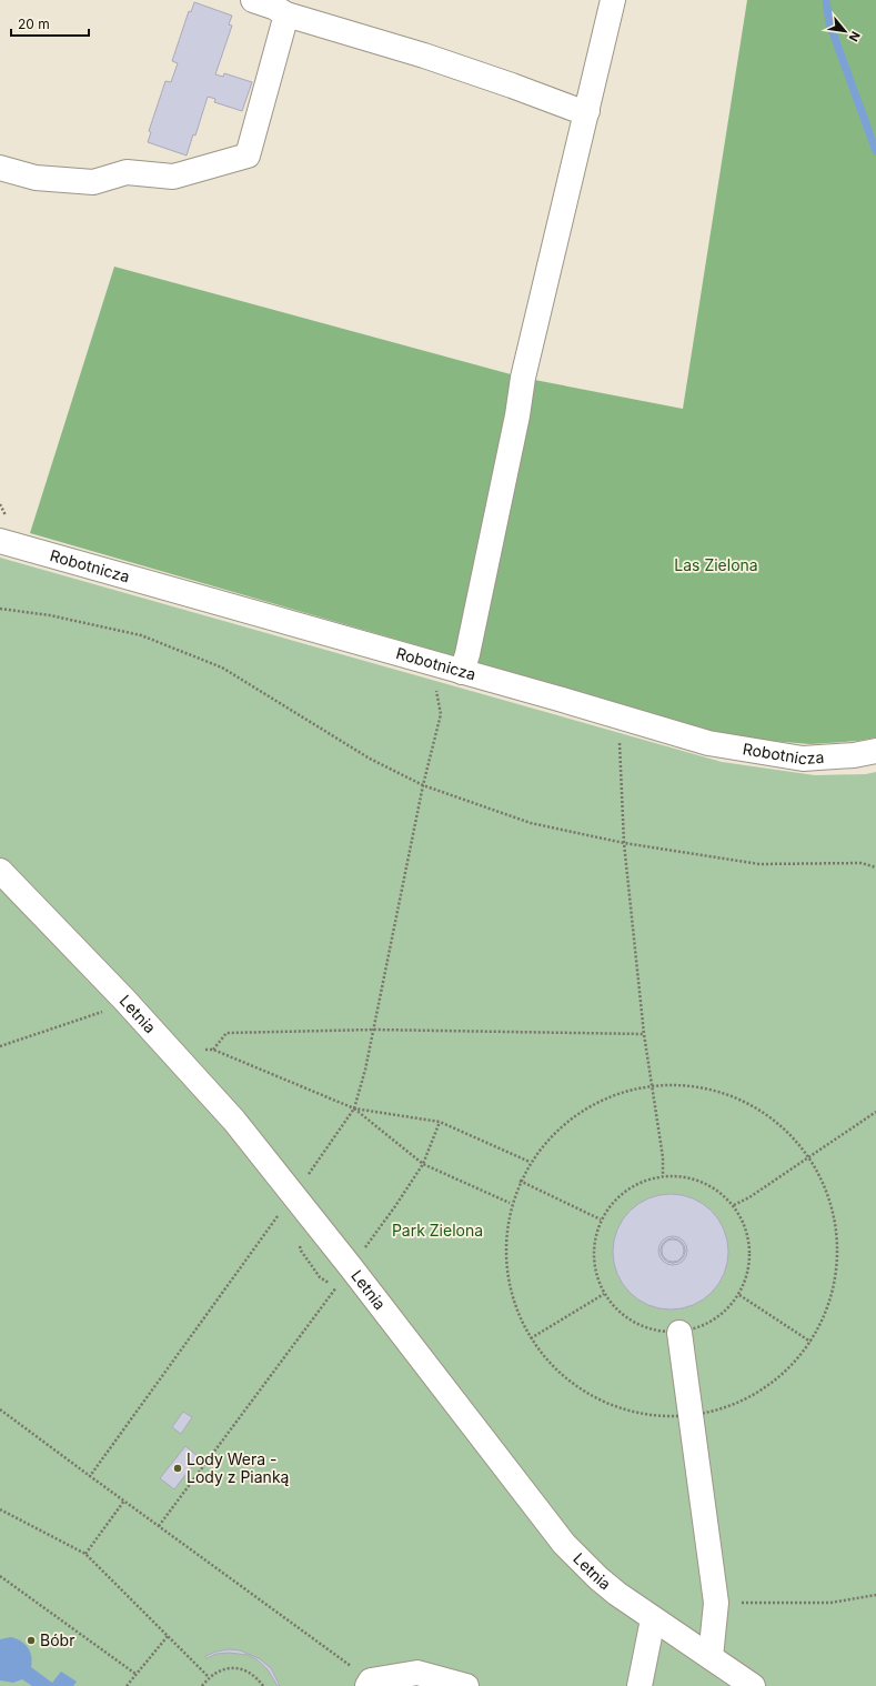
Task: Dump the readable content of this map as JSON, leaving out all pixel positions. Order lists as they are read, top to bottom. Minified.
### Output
{"streets":{"street":["Robotnicza","Letnia"]},"parks":["Las Zielona","Park Zielona"],"places":["Lody Wera - Lody z Pianką","Bóbr"],"scale_bar":"20 m","north":"bottom right"}
